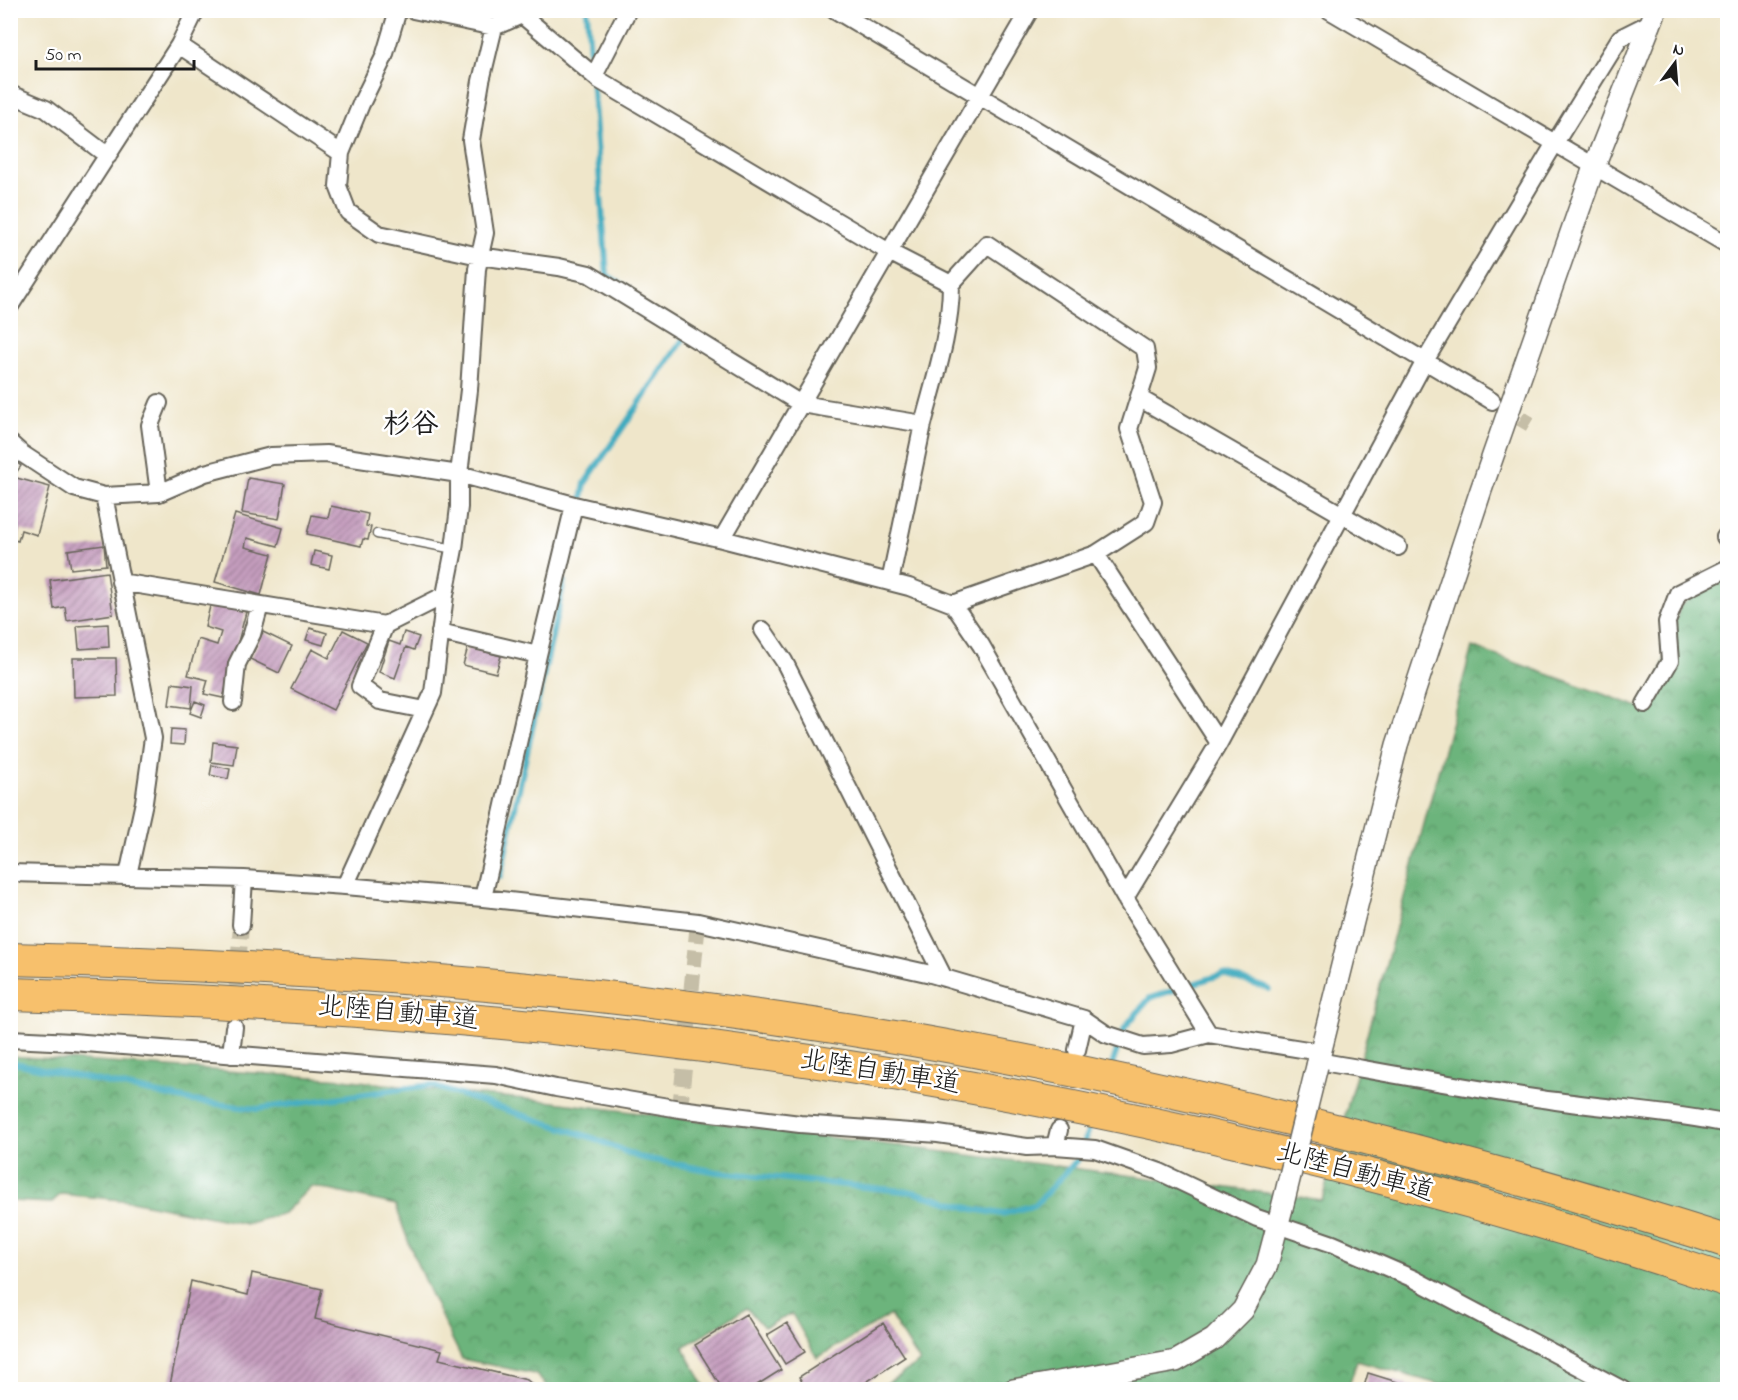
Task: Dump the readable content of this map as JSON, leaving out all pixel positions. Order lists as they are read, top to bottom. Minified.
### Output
{"streets":{"highway":["北陸自動車道"]},"districts":["杉谷"],"scale_bar":"50 m","north":"top"}
